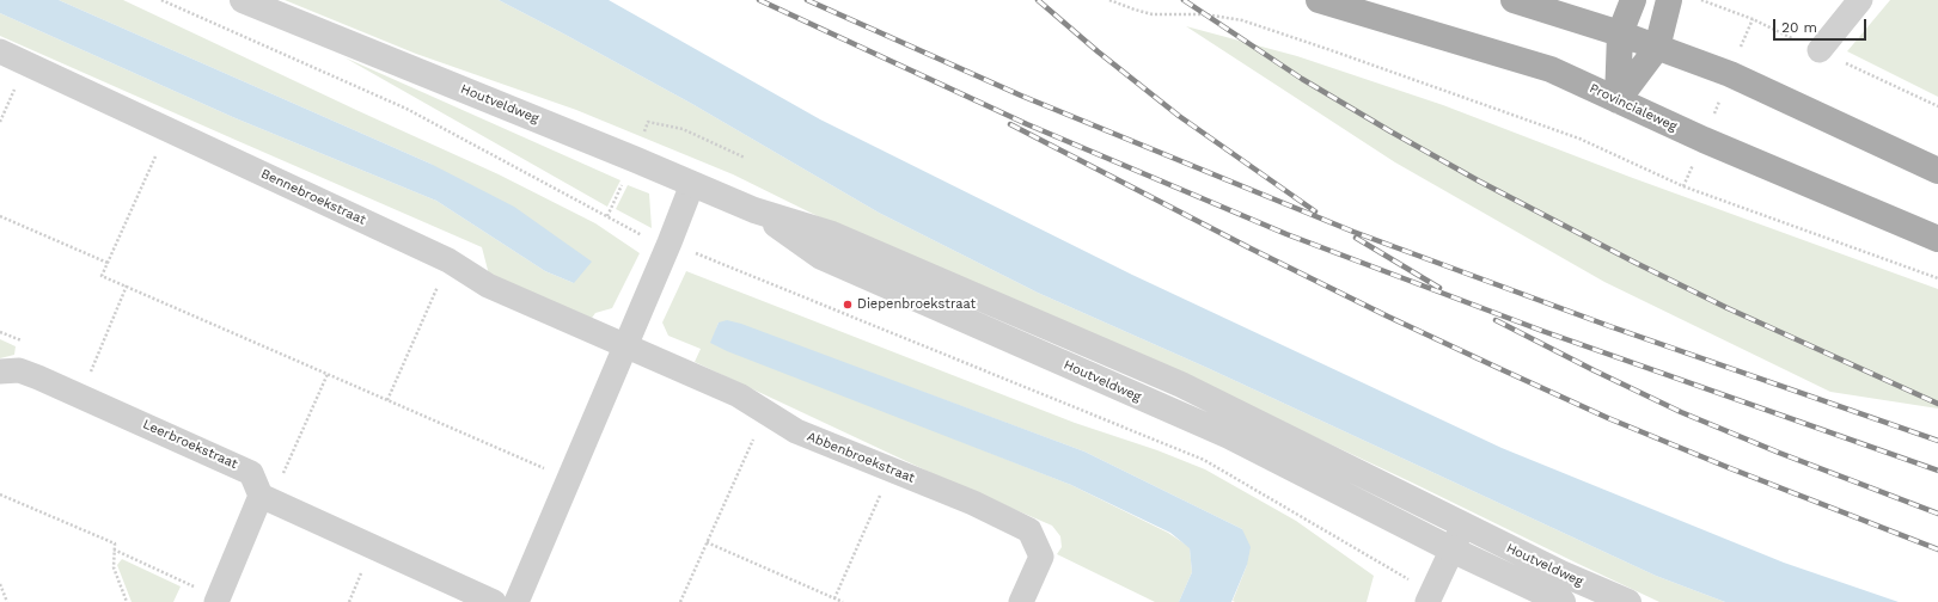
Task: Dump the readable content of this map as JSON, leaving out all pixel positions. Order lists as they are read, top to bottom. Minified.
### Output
{"streets":{"main road":["Provincialeweg"],"street":["Houtveldweg","Bennebroekstraat","Leerbroekstraat","Abbenbroekstraat"]},"crossings":[["Bennebroekstraat","Abbenbroekstraat"]],"places":["Diepenbroekstraat"],"scale_bar":"20 m"}
